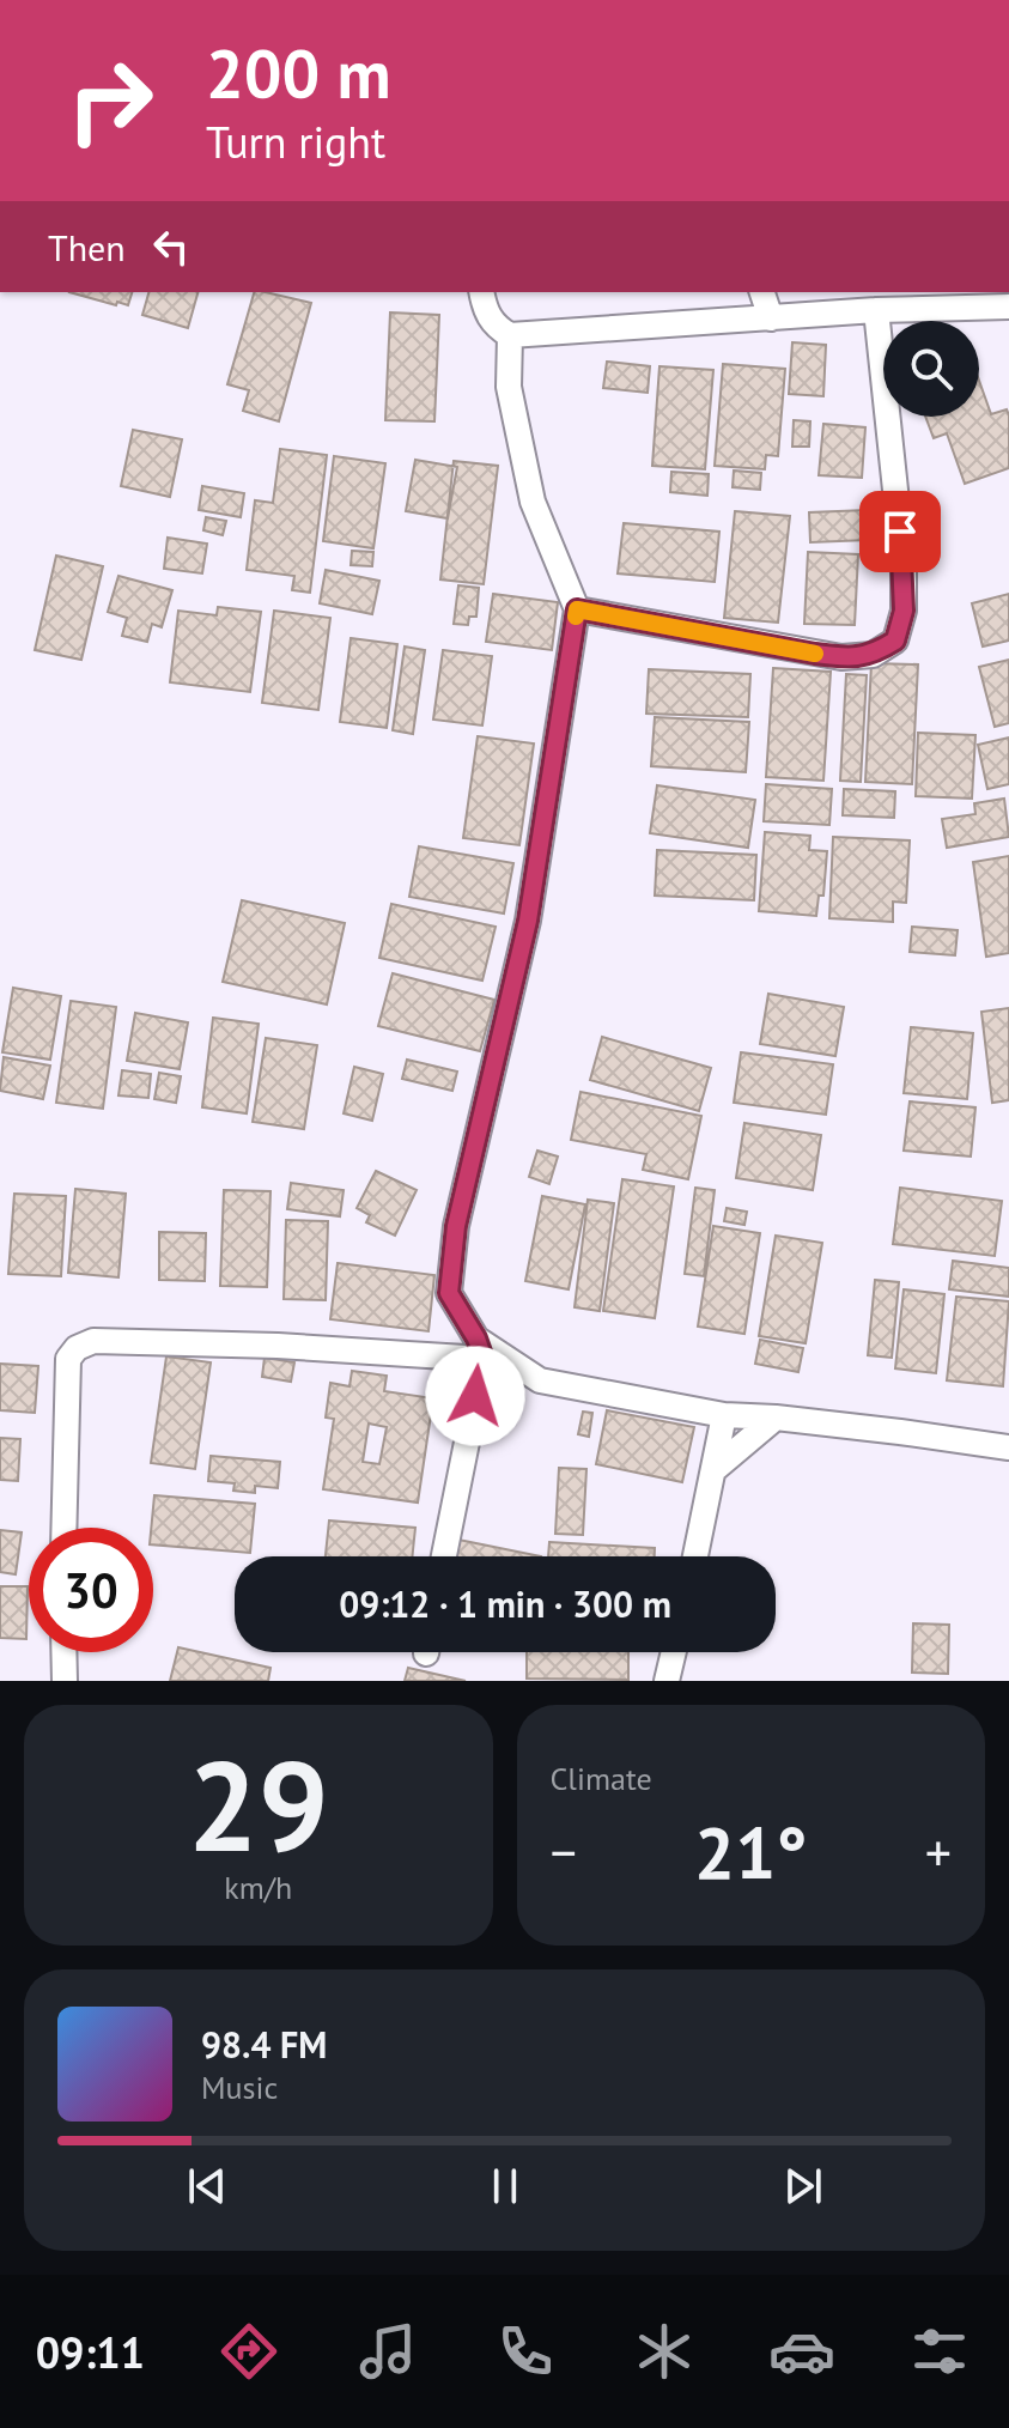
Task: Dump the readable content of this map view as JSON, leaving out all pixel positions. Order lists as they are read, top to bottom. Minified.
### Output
{"page":{"turn":["200 m","Turn right"],"then":"Then","limit":"30","trip":"09:12 · 1 min · 300 m","tile":[["29","km/h"],"Climate"],"heat":["−","21°","+"],"song":["98.4 FM","Music"],"tabs":"09:11"}}
